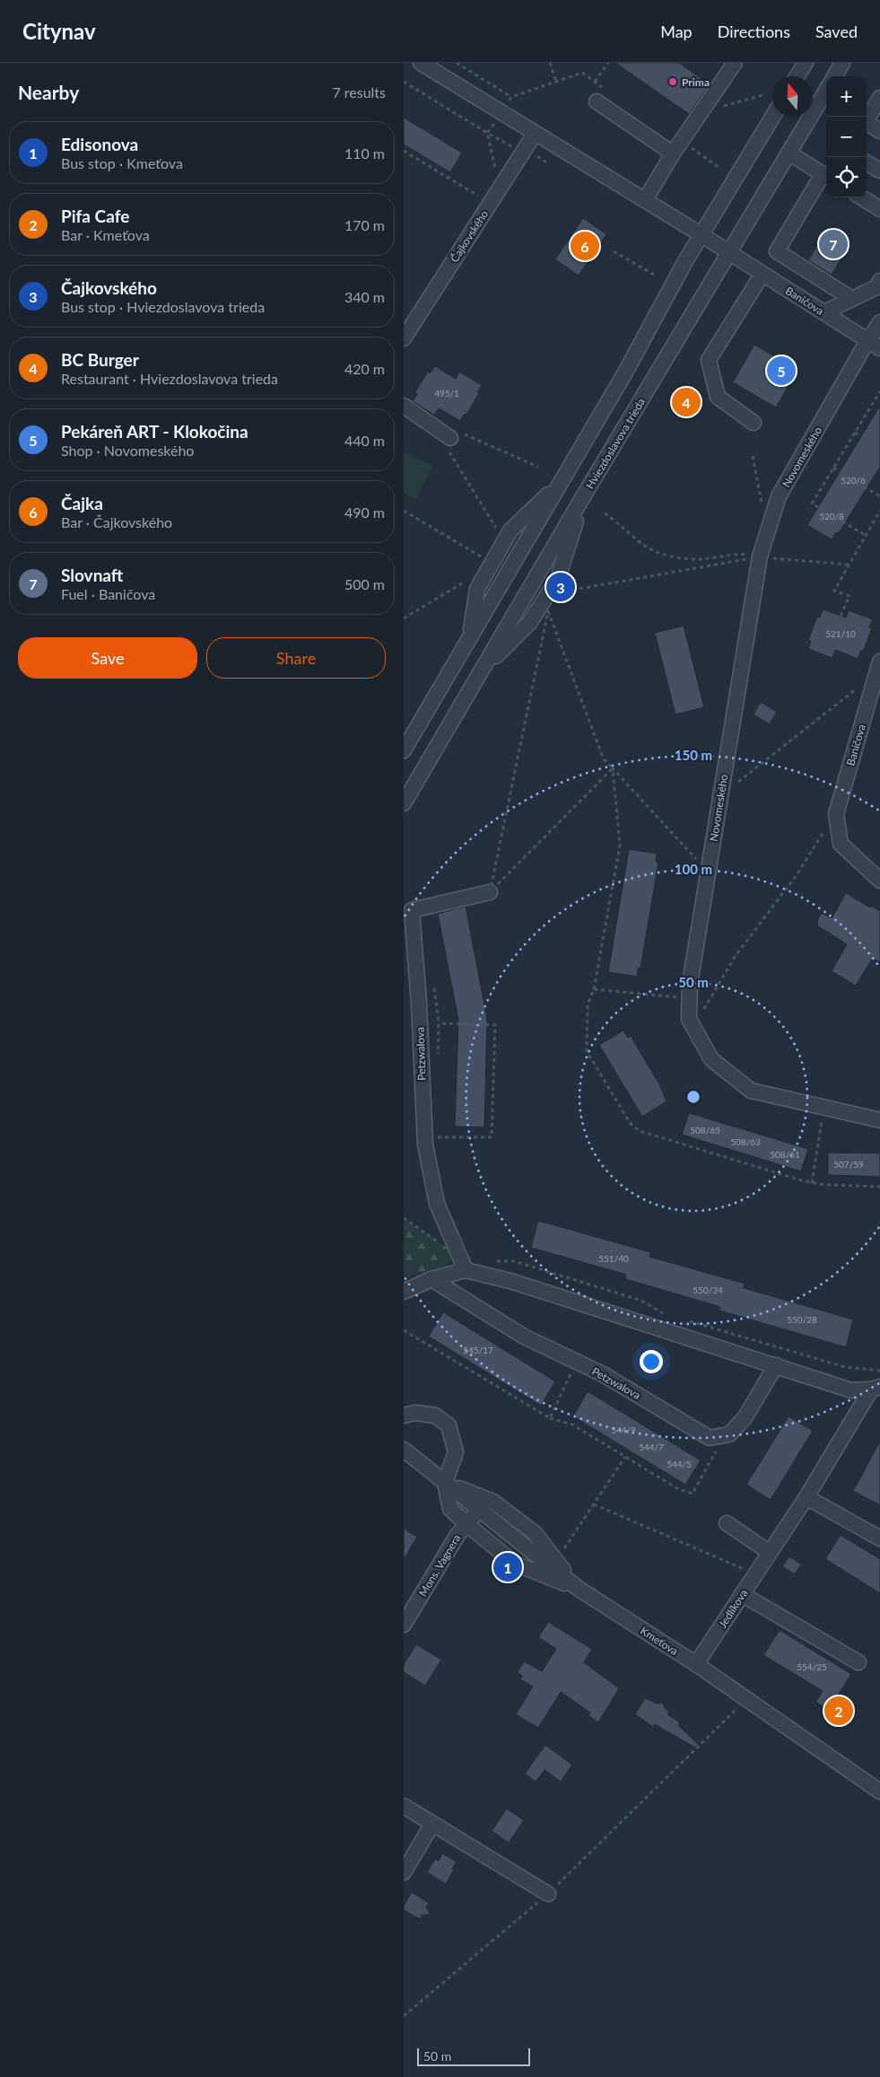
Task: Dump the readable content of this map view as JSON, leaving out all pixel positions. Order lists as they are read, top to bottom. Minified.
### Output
{"streets":{"street":["Čajkovského","Baničova","Hviezdoslavova trieda","Novomeského","Petzwalova","Mons. Vagnera","Jedlíkova","Kmeťova"]},"crossings":[["Baničova","Hviezdoslavova trieda"],["Baničova","Novomeského"],["Mons. Vagnera","Kmeťova"],["Jedlíkova","Kmeťova"]],"places":["Prima"],"house_numbers":["495/1","520/6","520/8","521/10","508/65","508/63","508/61","507/59","551/40","550/34","550/28","545/17","544/9","544/7","544/5","554/25"],"scale_bar":"50 m","north":"top","page":{"header":"Citynav","nav":["Map","Directions","Saved"],"heading":["Nearby","7 results"],"map_buttons":["+","−"],"list":[{"mark":"1","name":"Edisonova","note":"Bus stop · Kmeťova","value":"110 m"},{"mark":"2","name":"Pifa Cafe","note":"Bar · Kmeťova","value":"170 m"},{"mark":"3","name":"Čajkovského","note":"Bus stop · Hviezdoslavova trieda","value":"340 m"},{"mark":"4","name":"BC Burger","note":"Restaurant · Hviezdoslavova trieda","value":"420 m"},{"mark":"5","name":"Pekáreň ART - Klokočina","note":"Shop · Novomeského","value":"440 m"},{"mark":"6","name":"Čajka","note":"Bar · Čajkovského","value":"490 m"},{"mark":"7","name":"Slovnaft","note":"Fuel · Baničova","value":"500 m"}],"pins":["7","6","5","4","3","1","2"],"buttons":["Save","Share"],"scale":"50 m"},"rings":["150 m","100 m","50 m"]}
